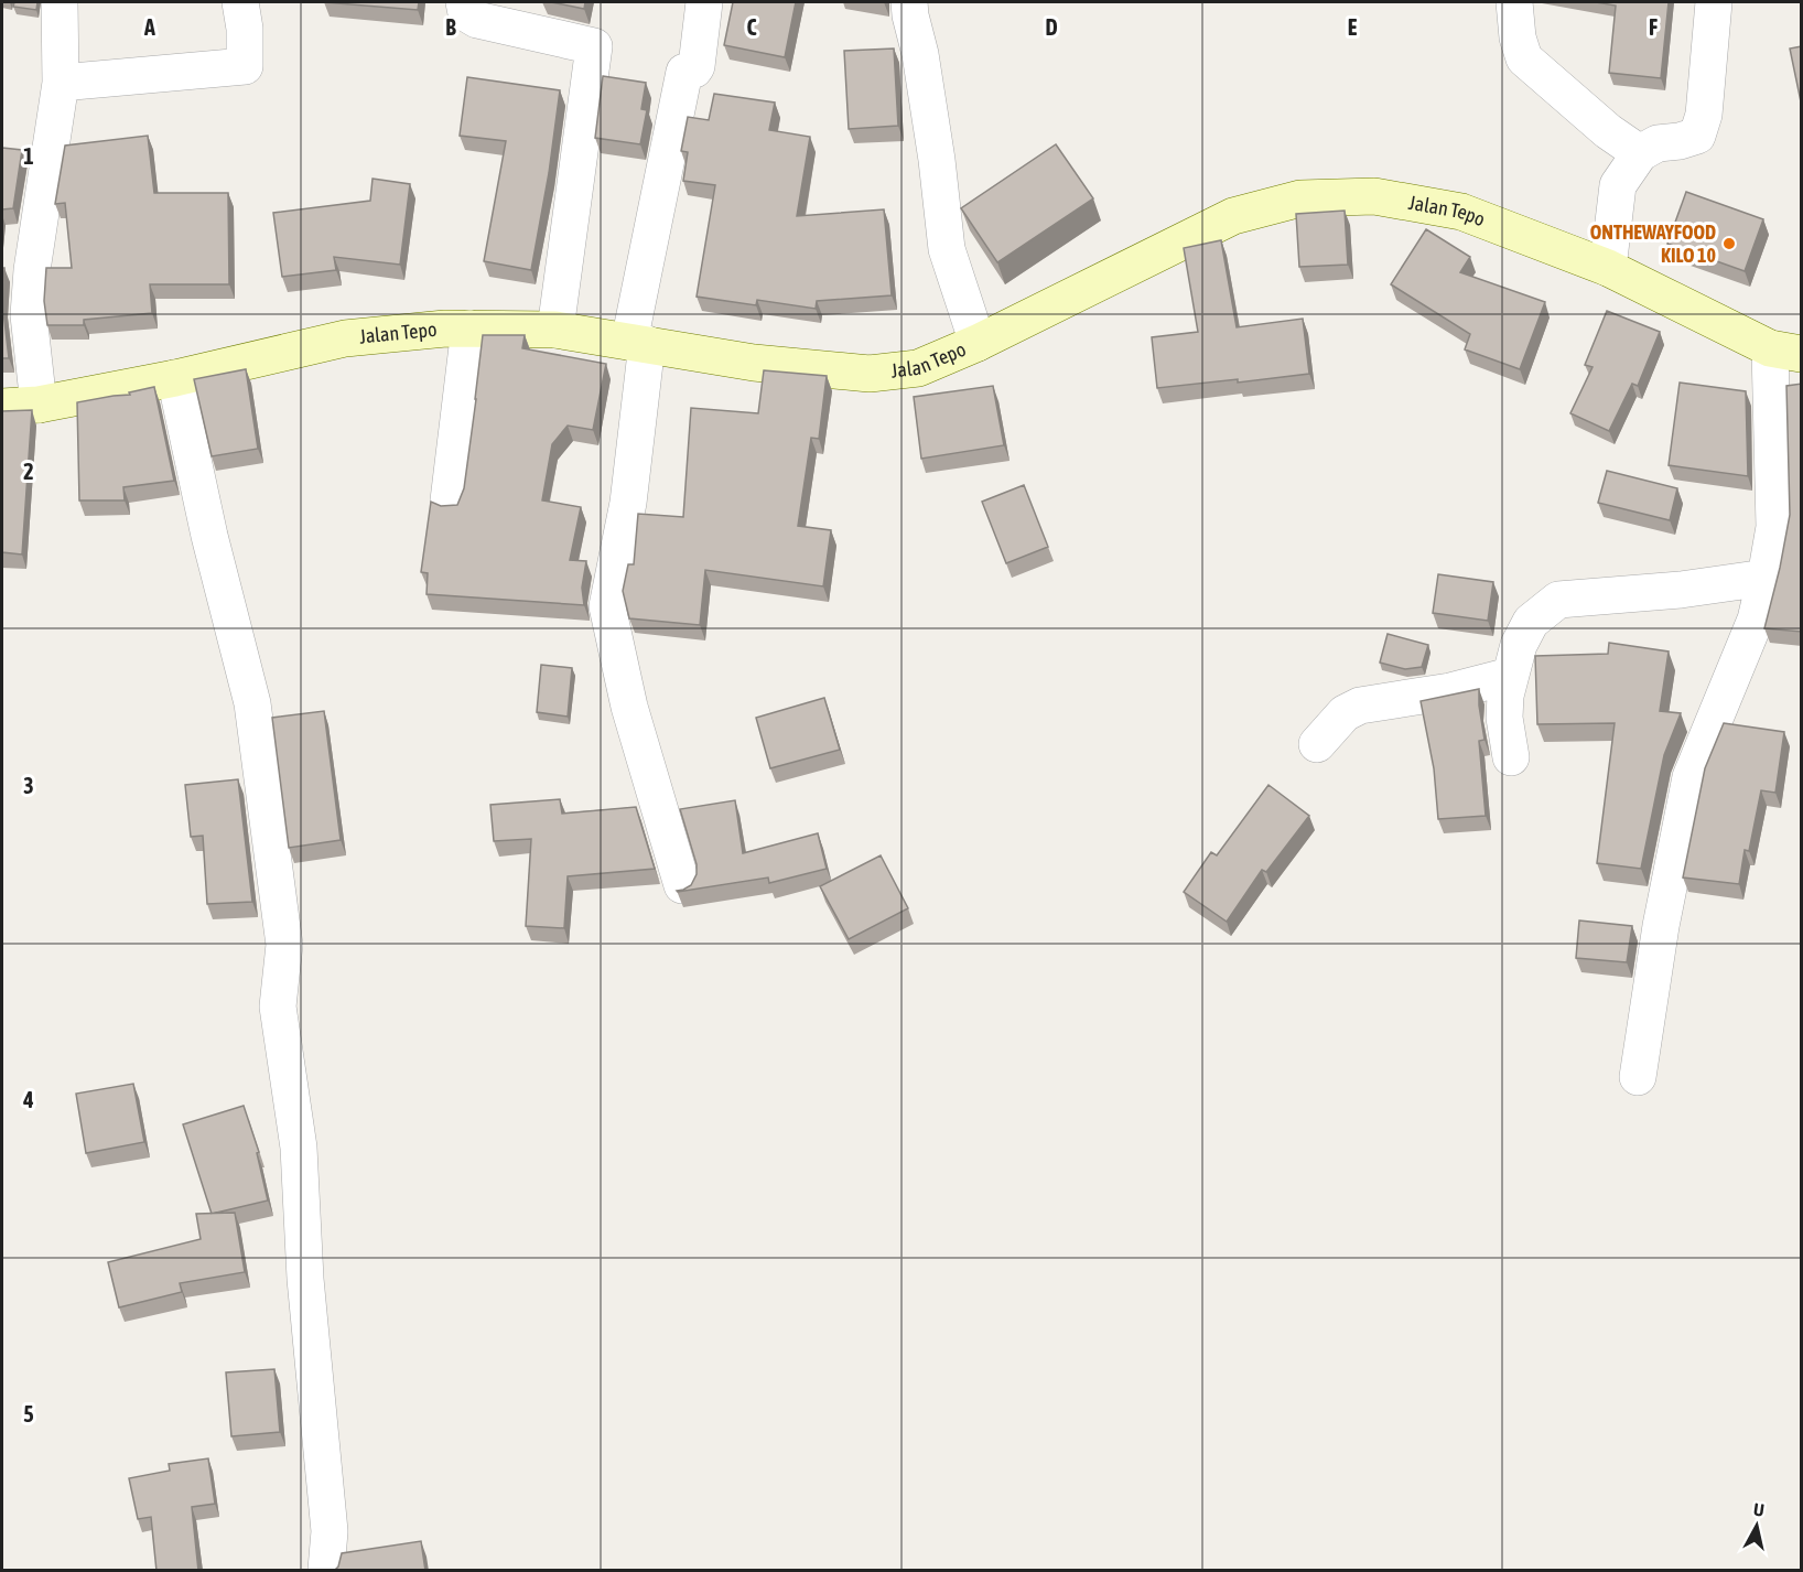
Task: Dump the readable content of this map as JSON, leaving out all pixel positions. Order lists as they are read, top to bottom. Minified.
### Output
{"streets":{"street":["Jalan Tepo"]},"places":["ONTHEWAYFOOD KILO 10"],"north":"top","grid":{"columns":["A","B","C","D","E","F"],"rows":["1","2","3","4","5"]}}
